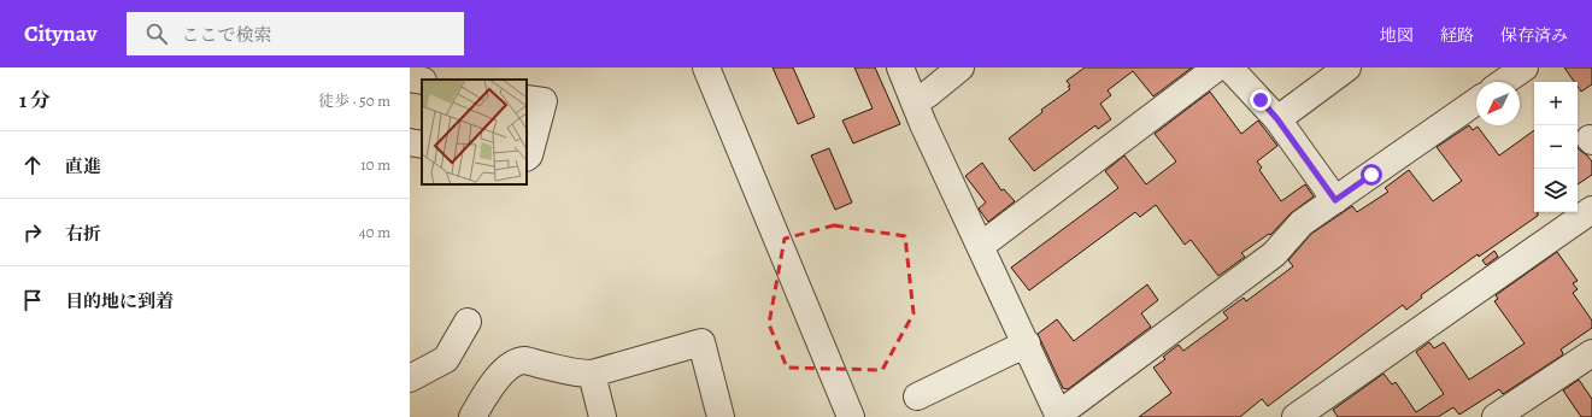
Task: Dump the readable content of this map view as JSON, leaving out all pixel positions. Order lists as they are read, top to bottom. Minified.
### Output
{"north":"bottom left","page":{"header":"Citynav","search":"ここで検索","nav":["地図","経路","保存済み"],"heading":["1 分","徒歩 · 50 m"],"map_buttons":["+","−"],"list":[["直進","10 m"],["右折","40 m"],"目的地に到着"]}}
